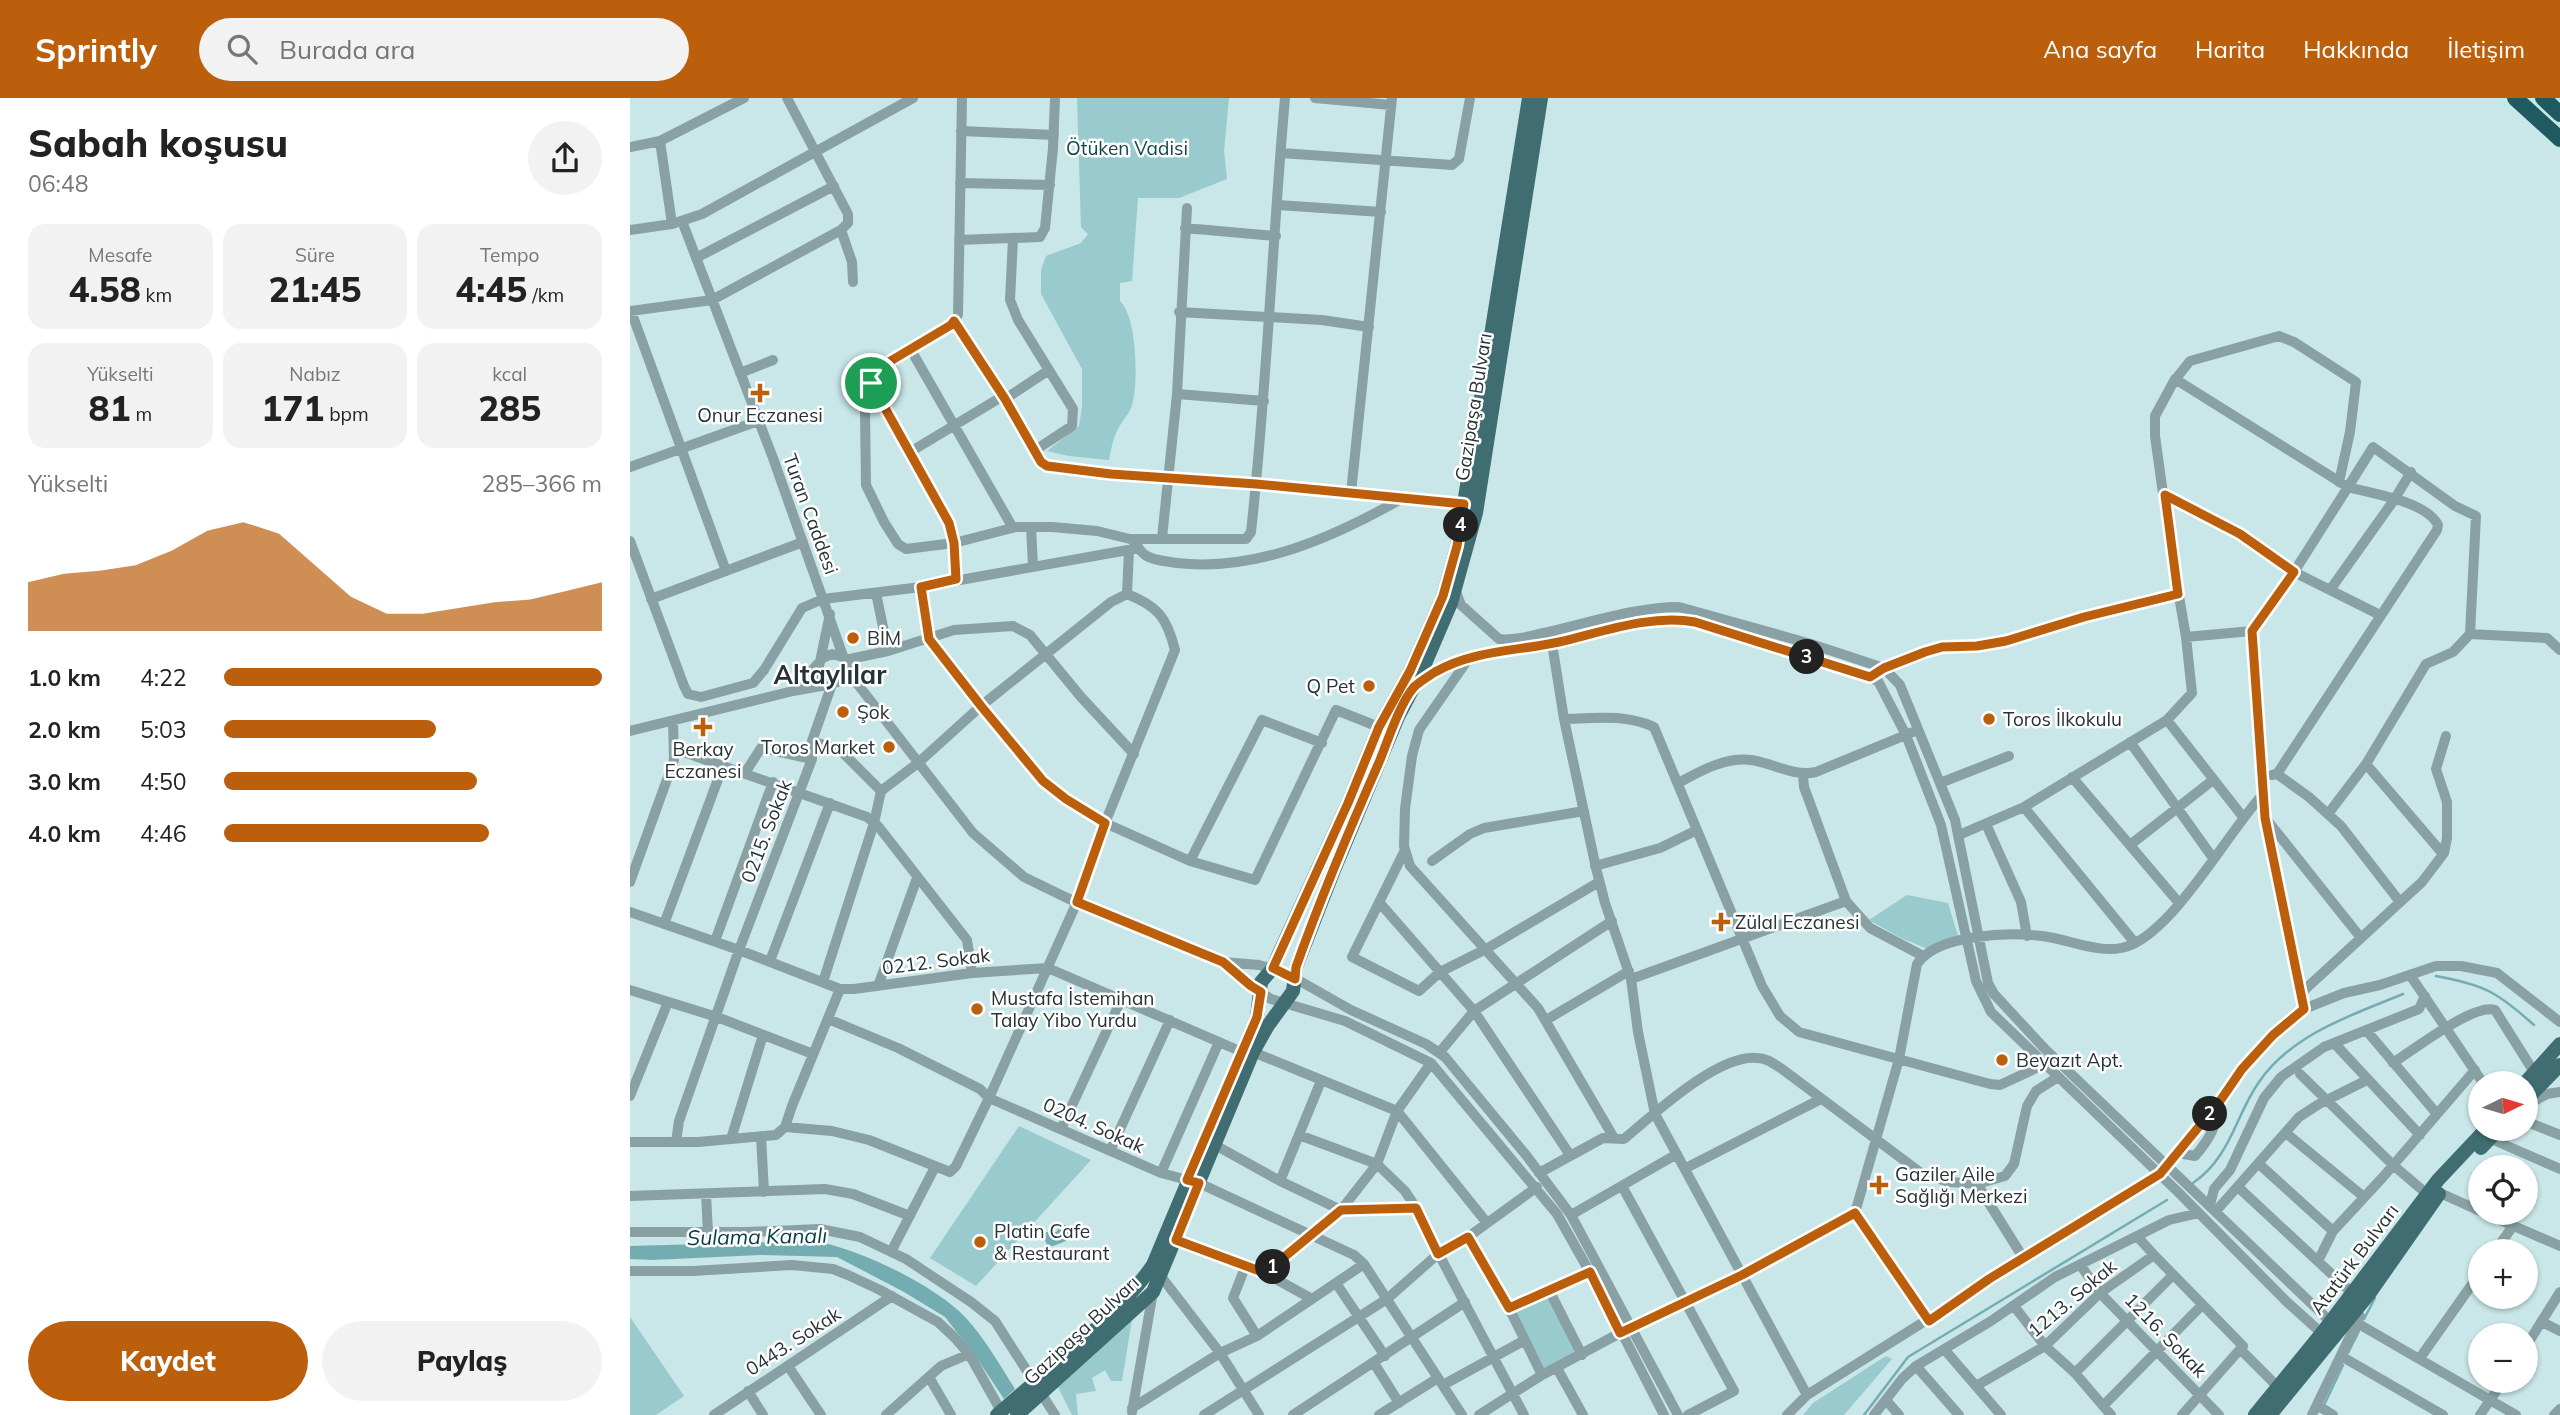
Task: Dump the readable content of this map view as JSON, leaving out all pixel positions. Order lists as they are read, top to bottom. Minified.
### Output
{"streets":{"main road":["Gazipaşa Bulvarı","Atatürk Bulvarı"],"street":["Turan Caddesi","0215. Sokak","0212. Sokak","0204. Sokak","1213. Sokak","1216. Sokak","0443. Sokak"]},"crossings":[["Gazipaşa Bulvarı","0212. Sokak"],["Gazipaşa Bulvarı","0204. Sokak"],["Turan Caddesi","0215. Sokak"],["0215. Sokak","0212. Sokak"],["1213. Sokak","1216. Sokak"]],"districts":["Altaylılar"],"water":["Sulama Kanalı"],"parks":["Ötüken Vadisi"],"places":{"health":["Onur Eczanesi","Berkay Eczanesi","Zülal Eczanesi","Gaziler Aile Sağlığı Merkezi"],"other":["BİM","Q Pet","Şok","Toros İlkokulu","Toros Market","Mustafa İstemihan Talay Yibo Yurdu","Beyazıt Apt.","Platin Cafe & Restaurant"]},"north":"right","page":{"header":"Sprintly","search":"Burada ara","nav":["Ana sayfa","Harita","Hakkında","İletişim"],"heading":["Sabah koşusu","06:48"],"stats":[["Mesafe","4.58 km"],["Süre","21:45"],["Tempo","4:45 /km"],["Yükselti","81 m"],["Nabız","171 bpm"],["kcal","285"]],"chart":["Yükselti","285–366 m"],"pins":["4","3","2","1"],"list":[{"name":"1.0 km","note":"4:22"},{"name":"2.0 km","note":"5:03"},{"name":"3.0 km","note":"4:50"},{"name":"4.0 km","note":"4:46"}],"map_buttons":["+","−"],"buttons":["Kaydet","Paylaş"]}}
